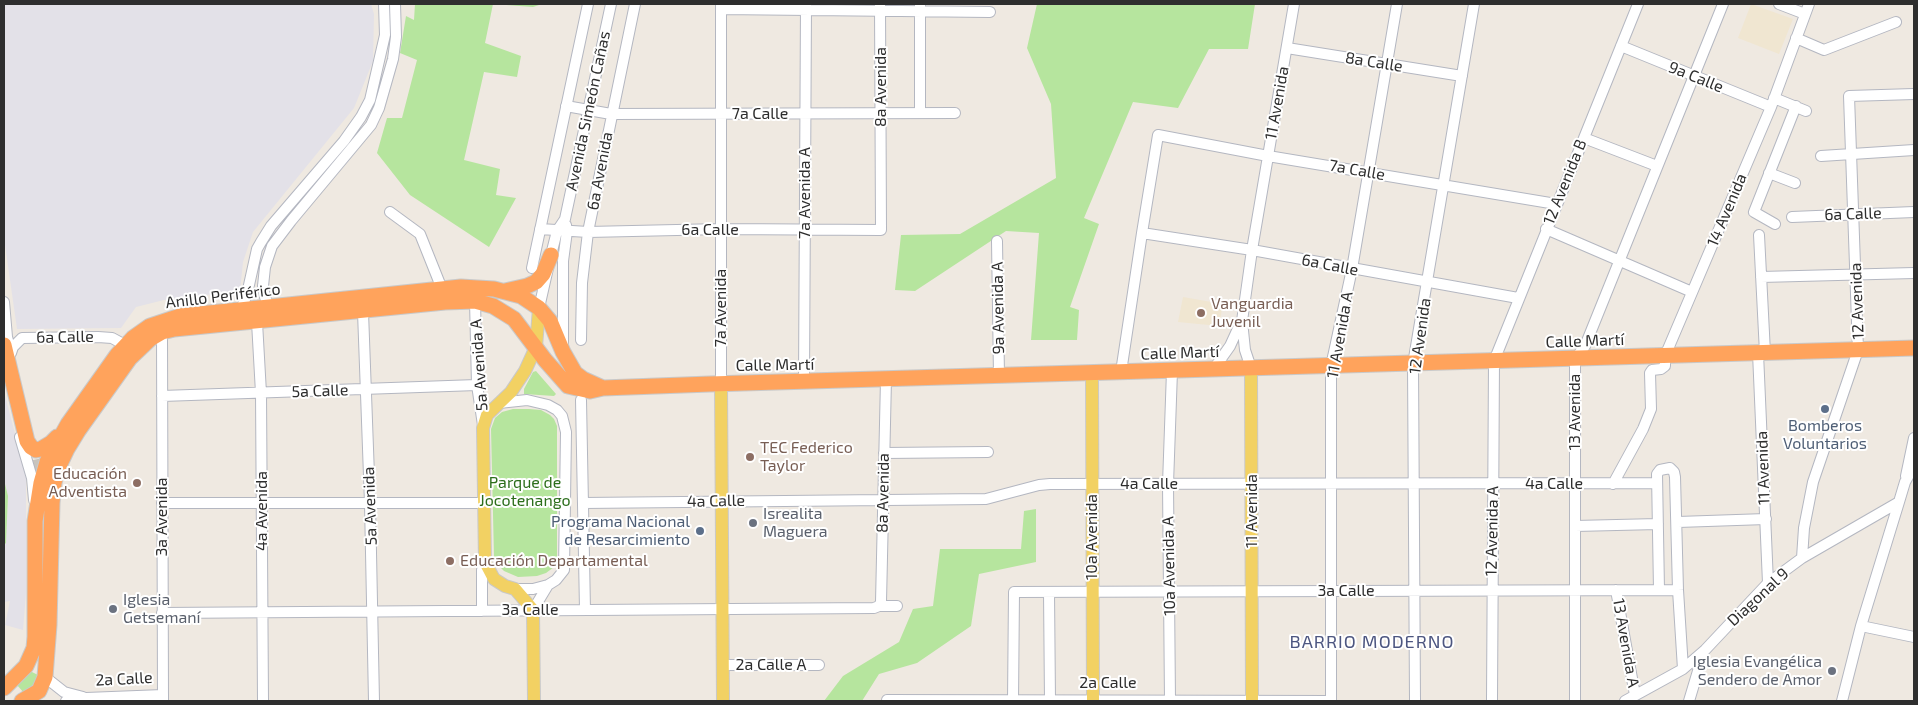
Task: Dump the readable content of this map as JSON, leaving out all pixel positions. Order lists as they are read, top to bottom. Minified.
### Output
{"streets":{"highway":["Anillo Periférico","Calle Martí"],"main road":["11 Avenida","7a Avenida","10a Avenida"],"street":["8a Calle","9a Calle","8a Avenida","Avenida Simeón Cañas","7a Calle","6a Avenida","12 Avenida B","7a Avenida A","14 Avenida","6a Calle","12 Avenida","9a Avenida A","11 Avenida A","5a Avenida A","5a Calle","13 Avenida","4a Calle","5a Avenida","4a Avenida","3a Avenida","12 Avenida A","10a Avenida A","3a Calle","Diagonal 9","13 Avenida A","2a Calle A","2a Calle"]},"crossings":[["8a Calle","11 Avenida"],["8a Calle","12 Avenida"],["8a Calle","11 Avenida A"],["9a Calle","12 Avenida B"],["9a Calle","14 Avenida"],["9a Calle","13 Avenida"],["8a Avenida","7a Calle"],["8a Avenida","6a Calle"],["8a Avenida","Calle Martí"],["8a Avenida","4a Calle"],["8a Avenida","3a Calle"],["11 Avenida","7a Calle"],["11 Avenida","6a Calle"],["11 Avenida","Calle Martí"],["11 Avenida","4a Calle"],["11 Avenida","3a Calle"],["11 Avenida","Diagonal 9"],["11 Avenida","2a Calle"],["Avenida Simeón Cañas","7a Calle"],["Avenida Simeón Cañas","6a Calle"],["Avenida Simeón Cañas","Anillo Periférico"],["Avenida Simeón Cañas","Calle Martí"],["7a Calle","6a Avenida"],["7a Calle","12 Avenida B"],["7a Calle","7a Avenida A"],["7a Calle","6a Calle"],["7a Calle","12 Avenida"],["7a Calle","7a Avenida"],["7a Calle","11 Avenida A"],["6a Avenida","6a Calle"],["12 Avenida B","6a Calle"],["12 Avenida B","Calle Martí"],["12 Avenida B","12 Avenida A"],["7a Avenida A","6a Calle"],["7a Avenida A","Calle Martí"],["14 Avenida","Calle Martí"],["14 Avenida","4a Calle"],["6a Calle","Anillo Periférico"],["6a Calle","12 Avenida"],["6a Calle","7a Avenida"],["6a Calle","11 Avenida A"],["Anillo Periférico","Calle Martí"],["Anillo Periférico","5a Avenida A"],["Anillo Periférico","5a Avenida"],["Anillo Periférico","4a Avenida"],["Anillo Periférico","3a Avenida"],["Anillo Periférico","2a Calle"],["12 Avenida","Calle Martí"],["12 Avenida","4a Calle"],["12 Avenida","3a Calle"],["12 Avenida","Diagonal 9"],["7a Avenida","Calle Martí"],["7a Avenida","4a Calle"],["7a Avenida","3a Calle"],["7a Avenida","2a Calle A"],["9a Avenida A","Calle Martí"],["11 Avenida A","Calle Martí"],["11 Avenida A","4a Calle"],["11 Avenida A","3a Calle"],["11 Avenida A","2a Calle"],["Calle Martí","13 Avenida"],["Calle Martí","12 Avenida A"],["Calle Martí","10a Avenida"],["Calle Martí","10a Avenida A"],["5a Avenida A","5a Calle"],["5a Calle","5a Avenida"],["5a Calle","4a Avenida"],["5a Calle","3a Avenida"],["13 Avenida","4a Calle"],["13 Avenida","3a Calle"],["4a Calle","12 Avenida A"],["4a Calle","10a Avenida"],["4a Calle","10a Avenida A"],["5a Avenida","3a Calle"],["4a Avenida","3a Calle"],["3a Avenida","3a Calle"],["3a Avenida","2a Calle"],["12 Avenida A","3a Calle"],["10a Avenida","3a Calle"],["10a Avenida","2a Calle"],["10a Avenida A","3a Calle"],["10a Avenida A","2a Calle"],["3a Calle","13 Avenida A"],["3a Calle","2a Calle"],["Diagonal 9","13 Avenida A"]],"districts":["BARRIO MODERNO"],"parks":["Parque de Jocotenango"],"places":["Vanguardia Juvenil","Bomberos Voluntarios","TEC Federico Taylor","Educación Adventista","Isrealita Maguera","Programa Nacional de Resarcimiento","Educación Departamental","Iglesia Getsemaní","Iglesia Evangélica Sendero de Amor"]}
